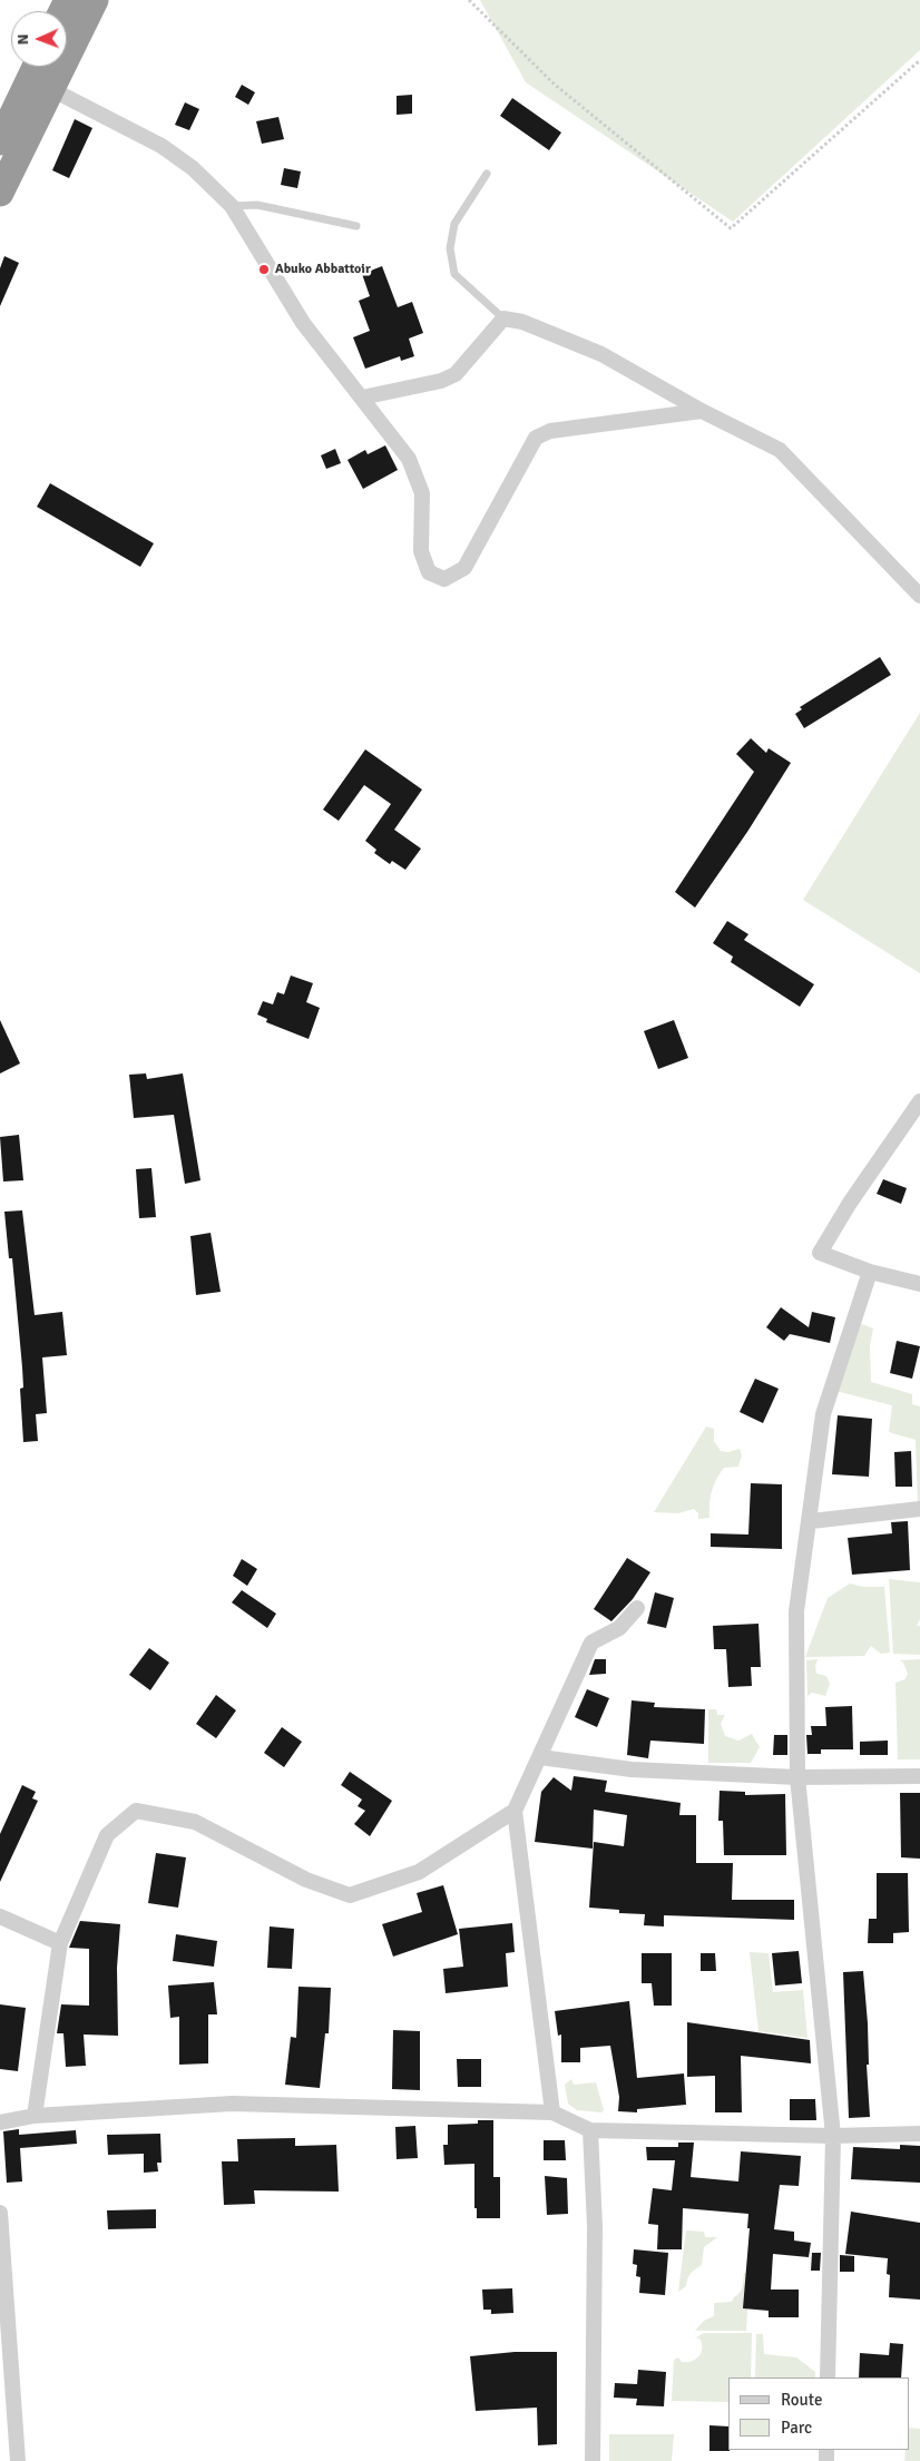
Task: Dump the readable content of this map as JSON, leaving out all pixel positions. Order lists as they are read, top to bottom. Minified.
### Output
{"places":["Abuko Abbattoir"],"legend":["Route","Parc"],"north":"left"}
